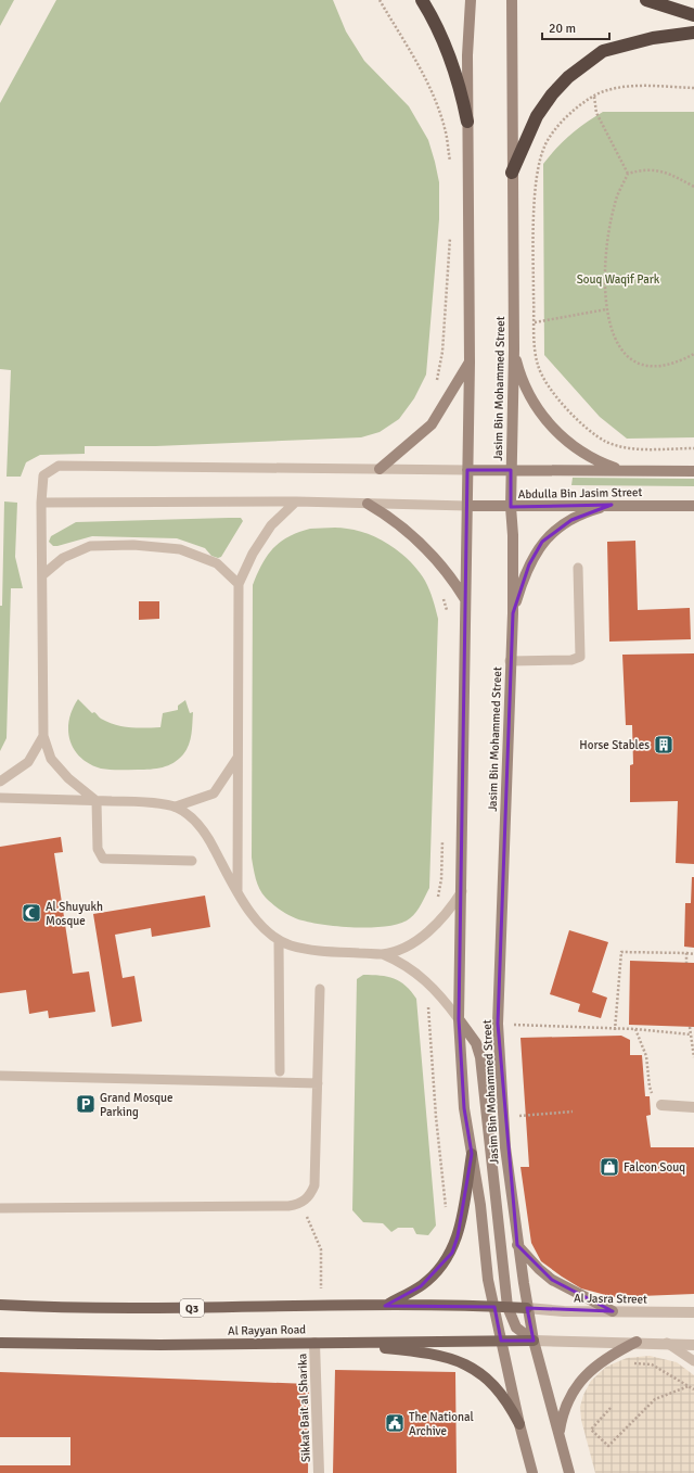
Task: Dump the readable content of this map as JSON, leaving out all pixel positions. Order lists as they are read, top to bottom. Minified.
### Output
{"streets":{"main road":["Q3","Al Rayyan Road"],"street":["Jasim Bin Mohammed Street","Abdulla Bin Jasim Street","Al Jasra Street","Sikkat Bait al Sharika"]},"crossings":[["Jasim Bin Mohammed Street","Abdulla Bin Jasim Street"],["Jasim Bin Mohammed Street","Al Jasra Street"],["Jasim Bin Mohammed Street","Al Rayyan Road"],["Al Jasra Street","Al Rayyan Road"],["Al Rayyan Road","Sikkat Bait al Sharika"]],"parks":["Souq Waqif Park"],"places":{"building":["Horse Stables"],"mosque":["Al Shuyukh Mosque"],"parking":["Grand Mosque Parking"],"shop":["Falcon Souq"],"public building":["The National Archive"]},"scale_bar":"20 m"}
